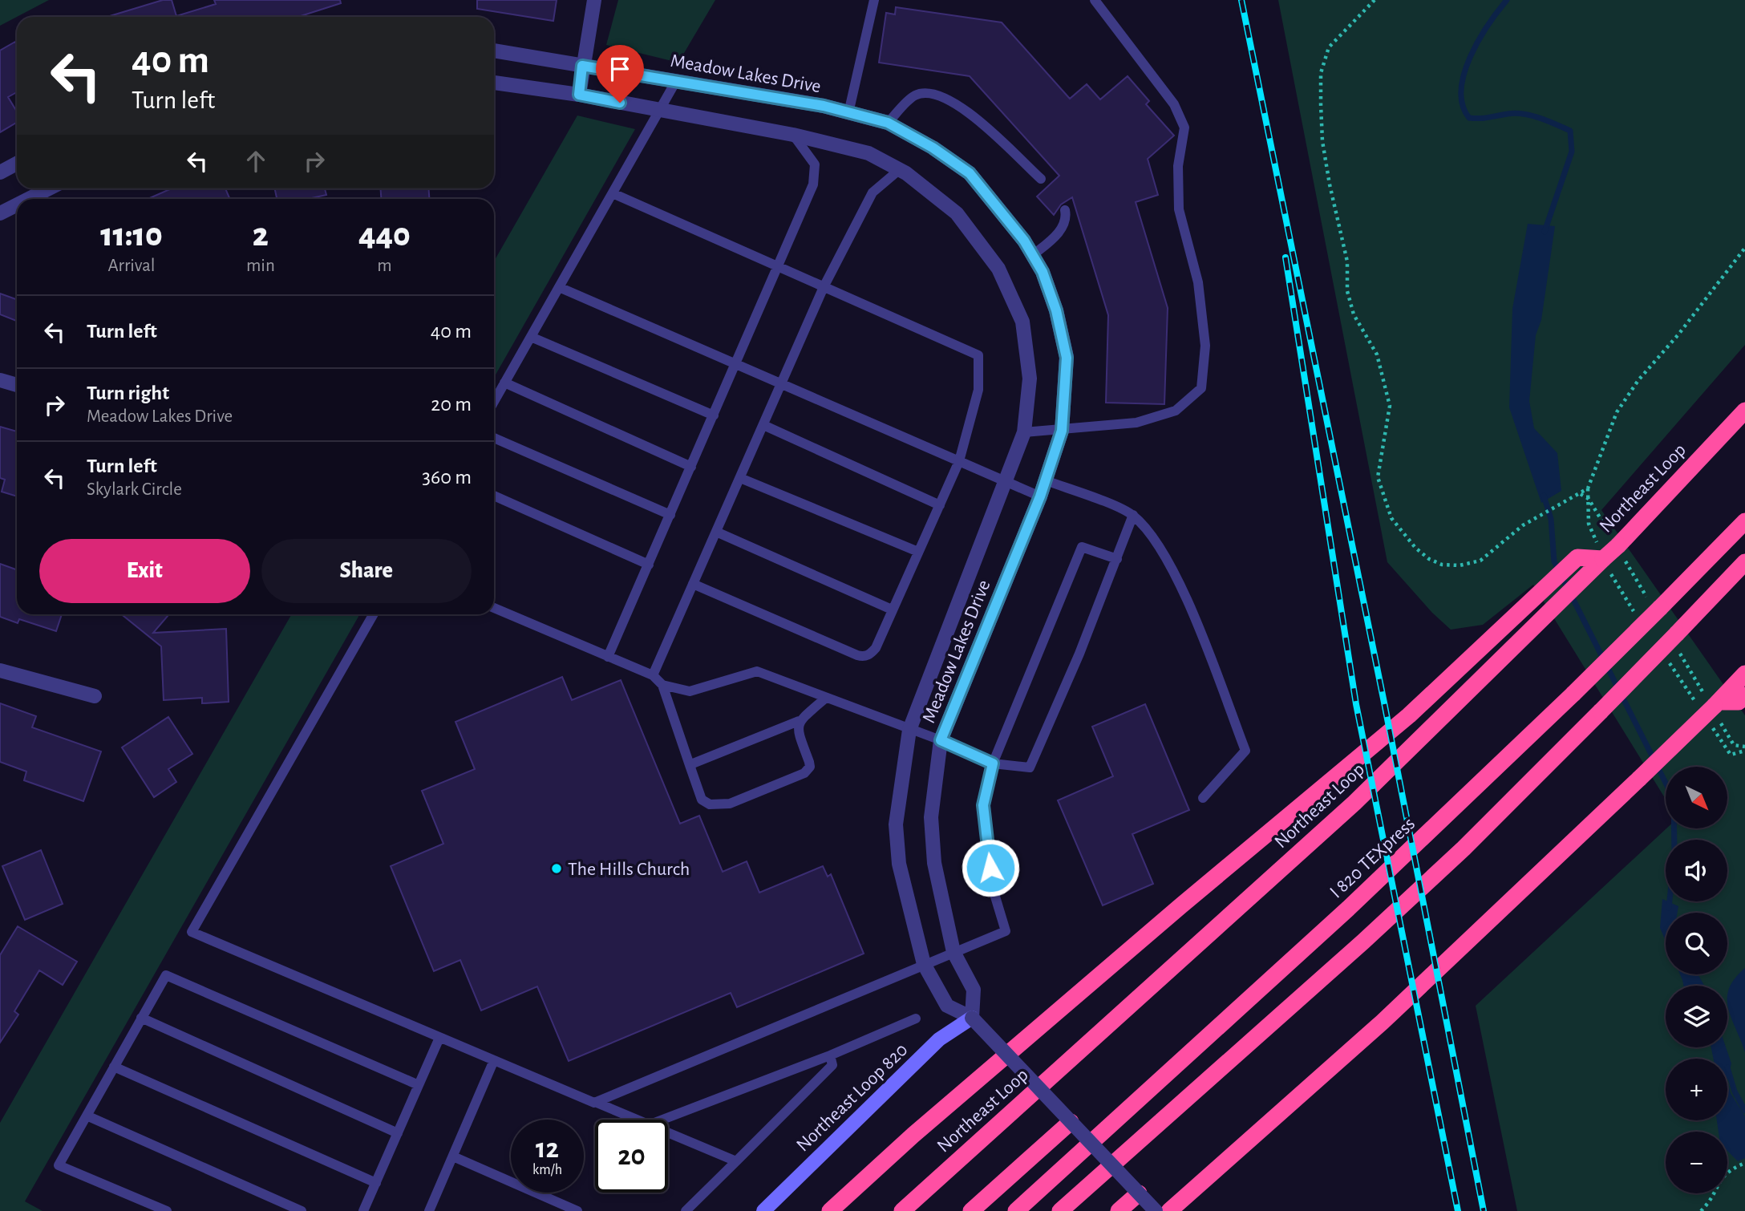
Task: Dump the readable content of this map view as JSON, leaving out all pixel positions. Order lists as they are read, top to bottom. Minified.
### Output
{"streets":{"highway":["Northeast Loop","I 820 TEXpress"],"main road":["Northeast Loop 820"],"street":["Meadow Lakes Drive"]},"crossings":[["Meadow Lakes Drive","Northeast Loop 820"]],"places":["The Hills Church"],"north":"bottom right","page":{"turn":["40 m","Turn left"],"eta":["11:10","Arrival","2","min","440","m"],"list":[{"name":"Turn left","value":"40 m"},{"name":"Turn right","note":"Meadow Lakes Drive","value":"20 m"},{"name":"Turn left","note":"Skylark Circle","value":"360 m"}],"buttons":["Exit","Share"],"map_buttons":["+","−"],"speed":"12 km/h","limit":"20"}}
